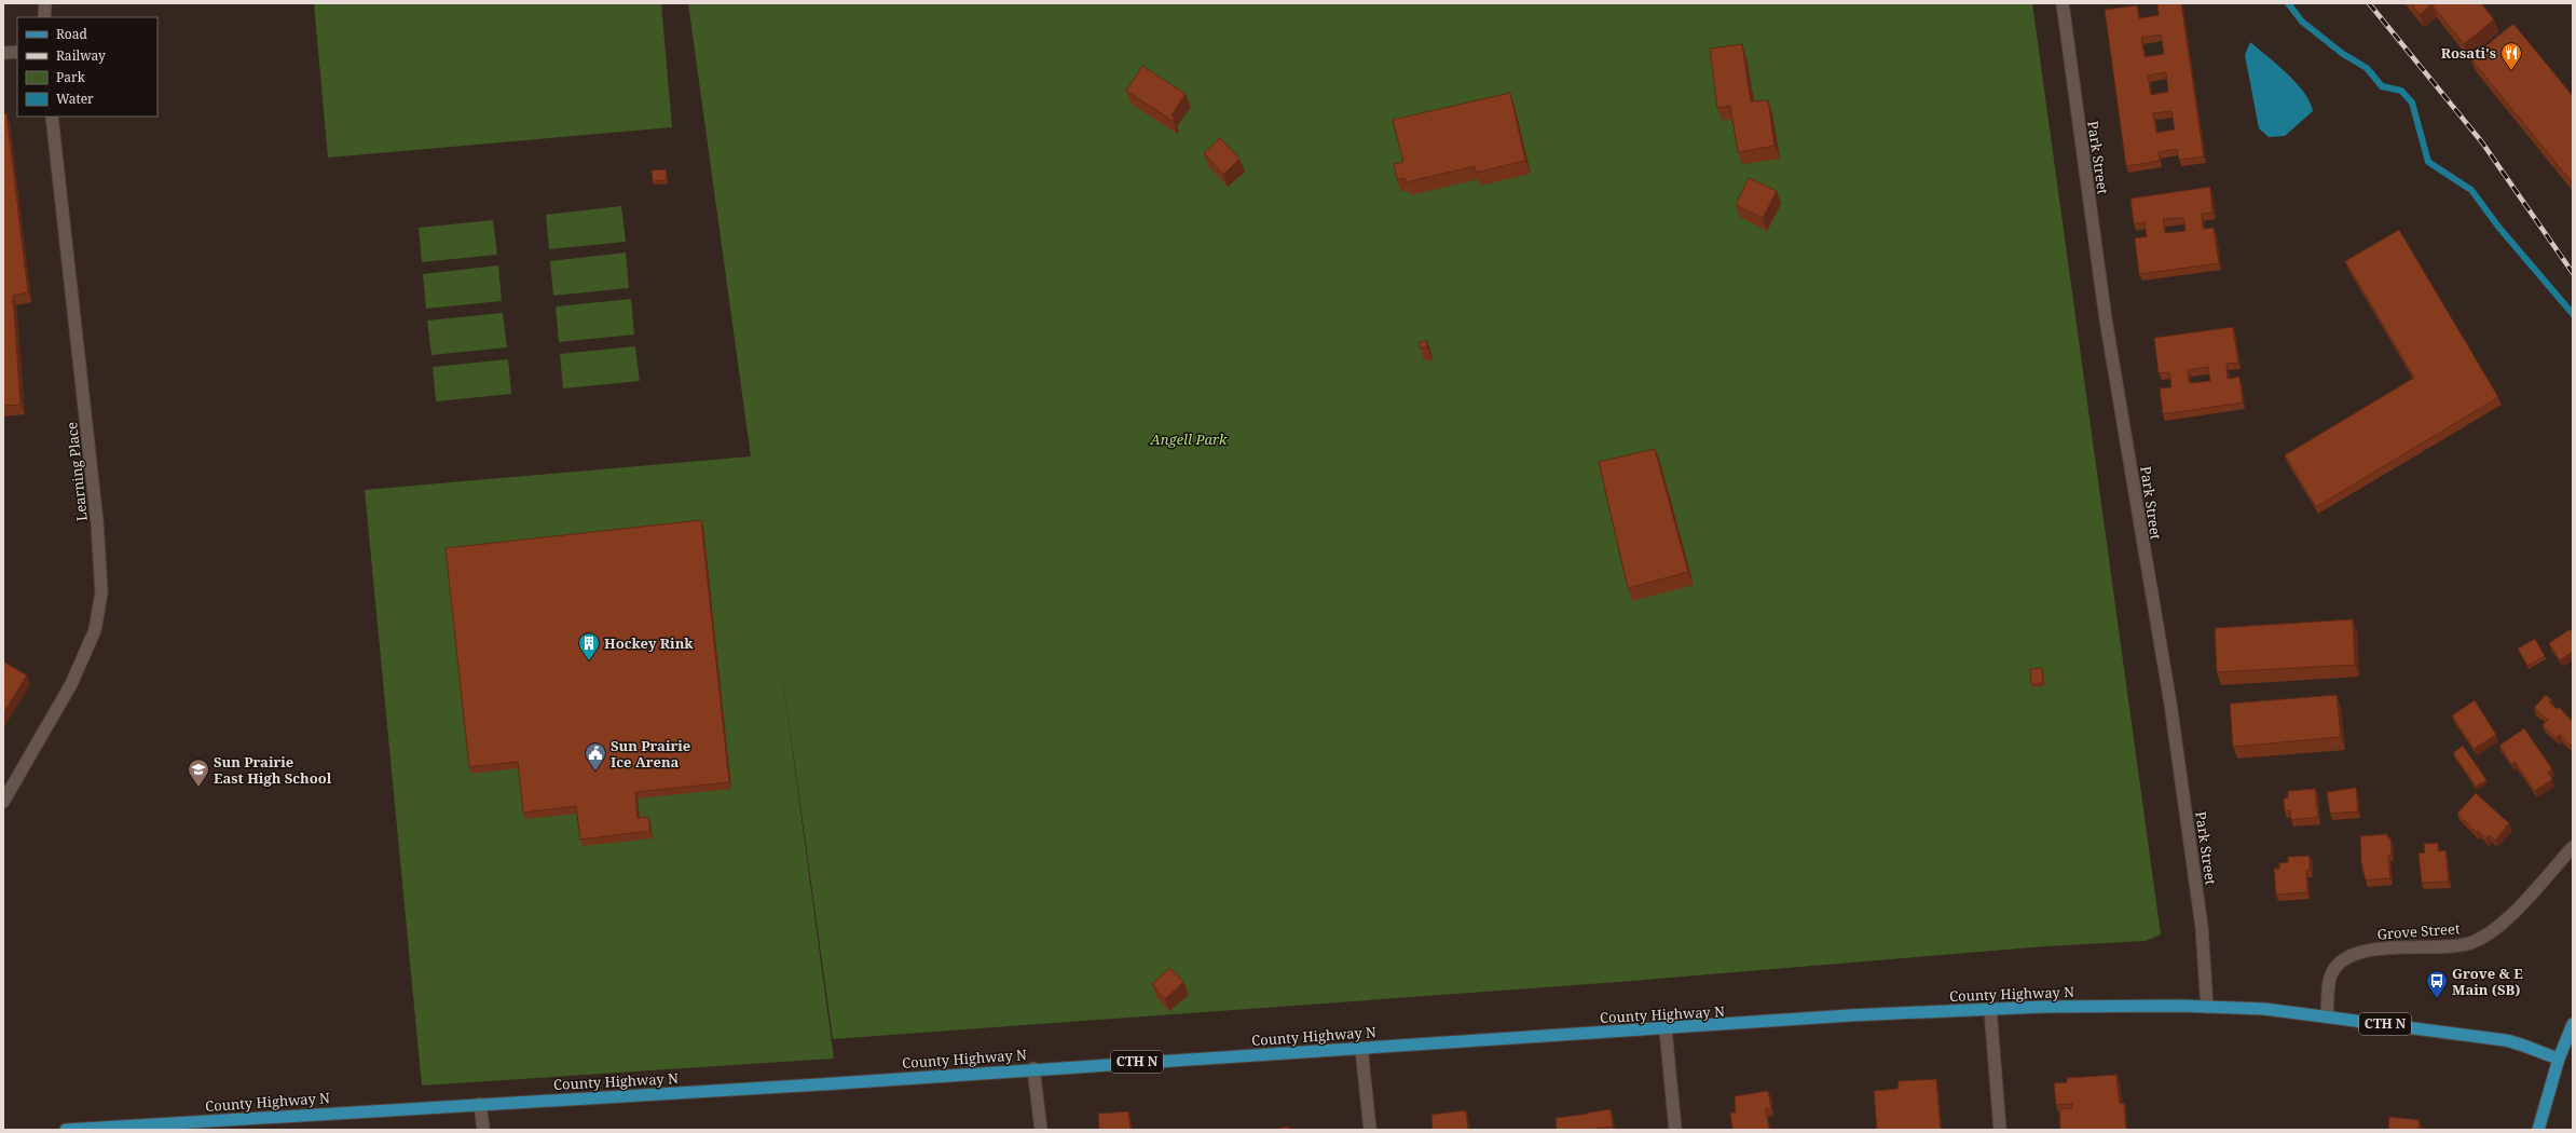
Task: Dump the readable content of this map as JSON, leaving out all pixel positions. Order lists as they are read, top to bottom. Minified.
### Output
{"streets":{"main road":["County Highway N","CTH N"],"street":["Park Street","Learning Place","Grove Street"]},"crossings":[["Park Street","County Highway N"],["Grove Street","County Highway N"]],"parks":["Angell Park"],"places":{"restaurant":["Rosati's"],"building":["Hockey Rink"],"public building":["Sun Prairie Ice Arena"],"school or university":["Sun Prairie East High School"],"bus stop":["Grove & E Main (SB)"]},"legend":["Road","Railway","Park","Water"]}
